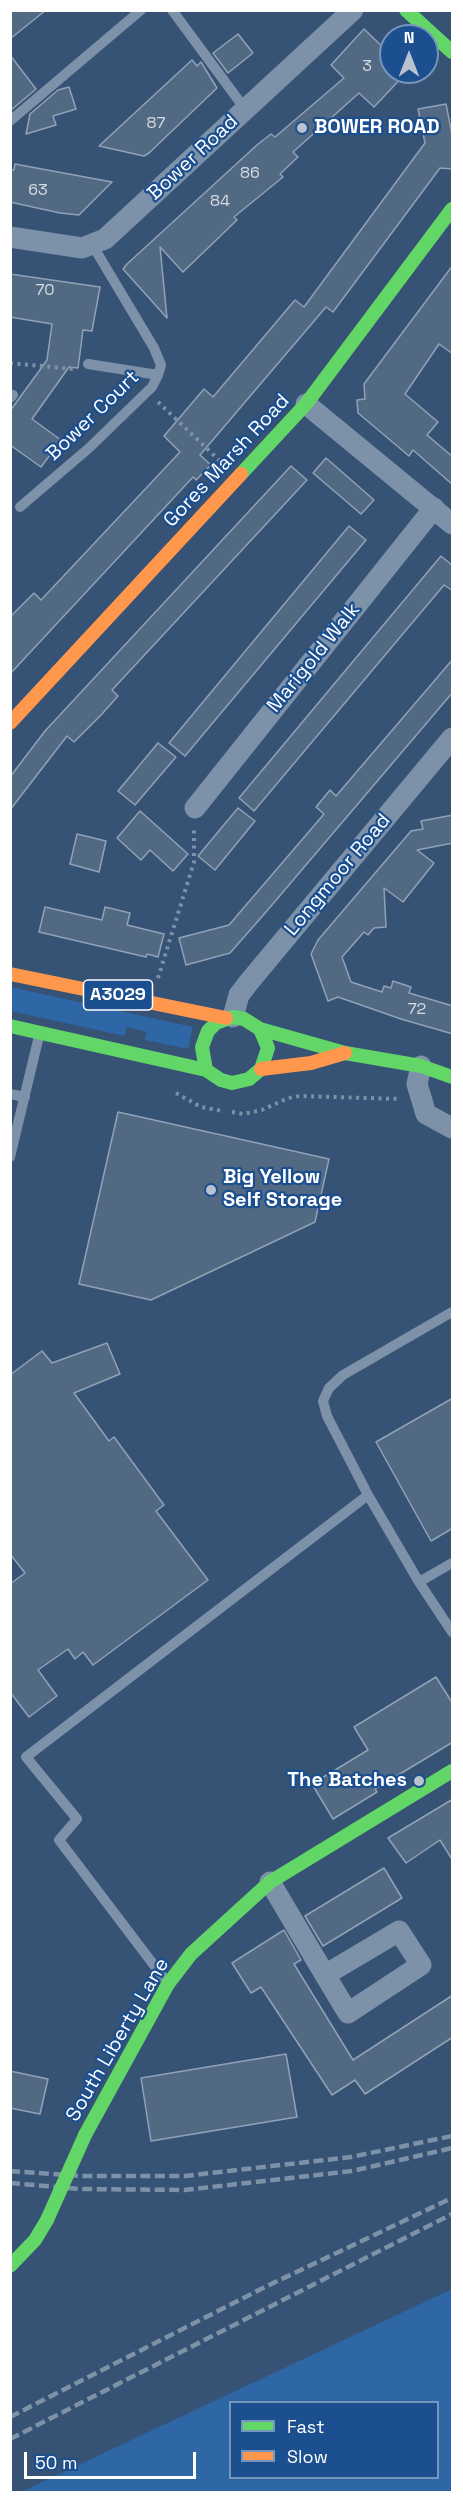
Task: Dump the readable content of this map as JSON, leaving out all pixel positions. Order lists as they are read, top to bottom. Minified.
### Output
{"streets":{"main road":["Gores Marsh Road","A3029","South Liberty Lane"],"street":["Bower Road","Marigold Walk","Longmoor Road"],"lane":["Bower Court"]},"crossings":[["Bower Road","Bower Court"],["Longmoor Road","A3029"]],"places":["BOWER ROAD","Big Yellow Self Storage","The Batches"],"house_numbers":["3","87","86","63","84","70","72"],"legend":["Fast","Slow"],"scale_bar":"50 m","north":"top"}
